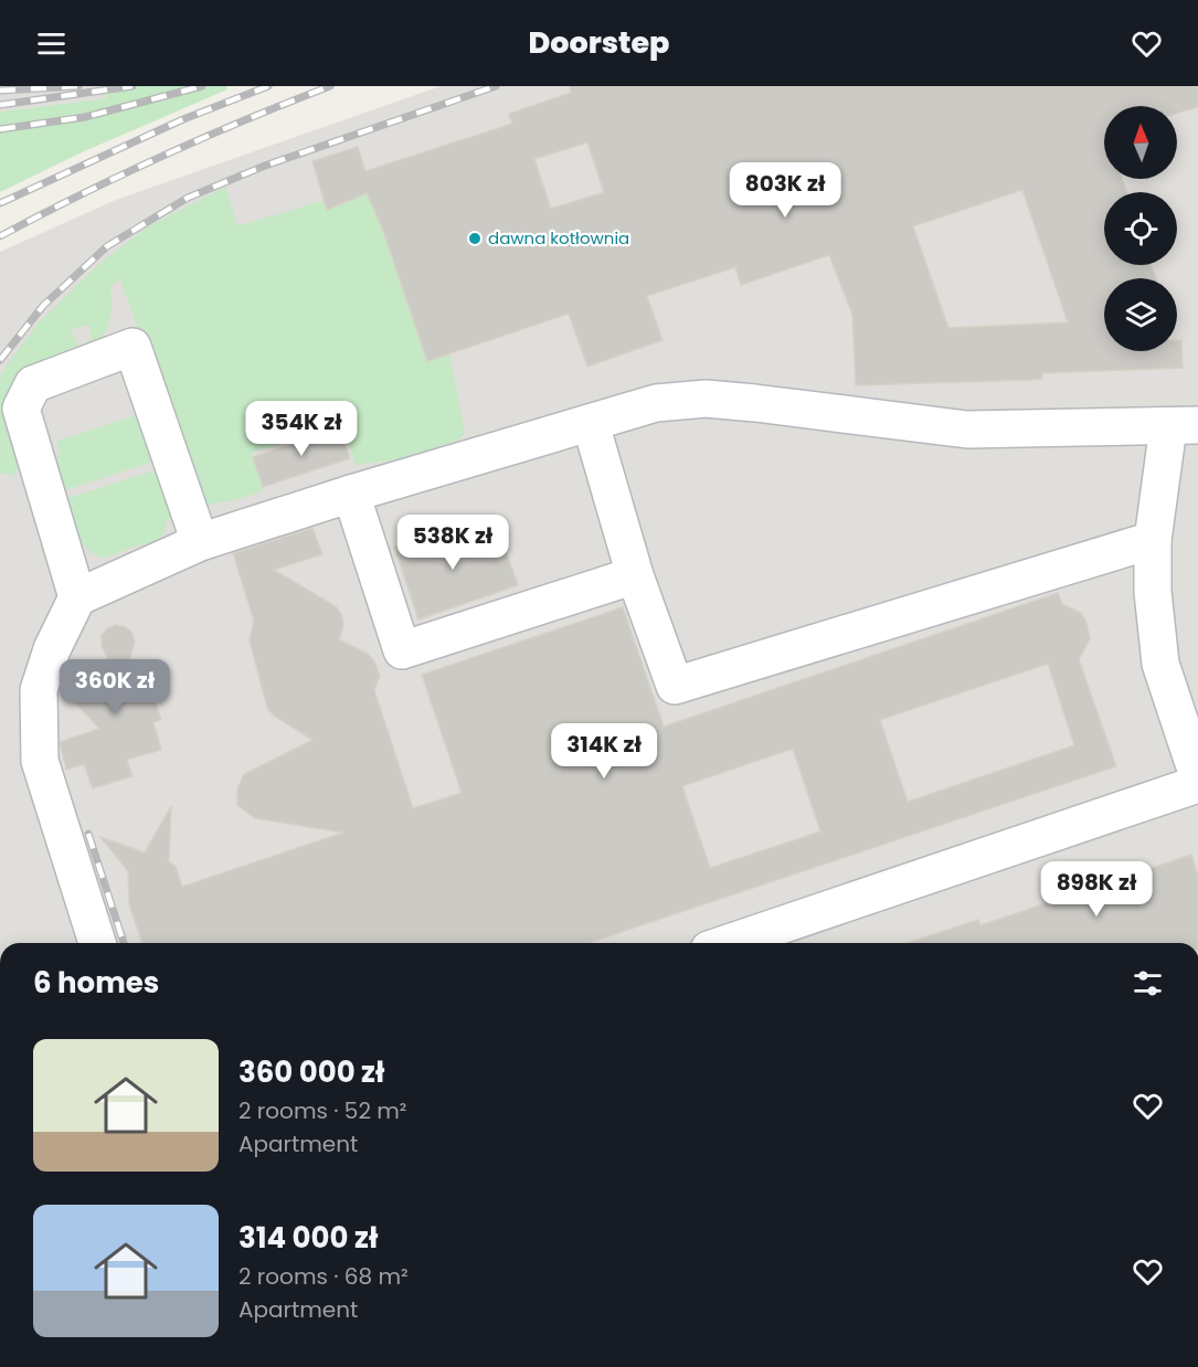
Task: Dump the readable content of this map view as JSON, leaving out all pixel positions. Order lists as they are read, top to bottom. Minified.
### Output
{"places":["dawna kotłownia"],"north":"top","page":{"header":"Doorstep","price":["803K zł","354K zł","538K zł","360K zł","314K zł","898K zł"],"heading":"6 homes","list":[{"name":"360 000 zł","note":"2 rooms · 52 m² · Apartment"},{"name":"314 000 zł","note":"2 rooms · 68 m² · Apartment"}]}}
